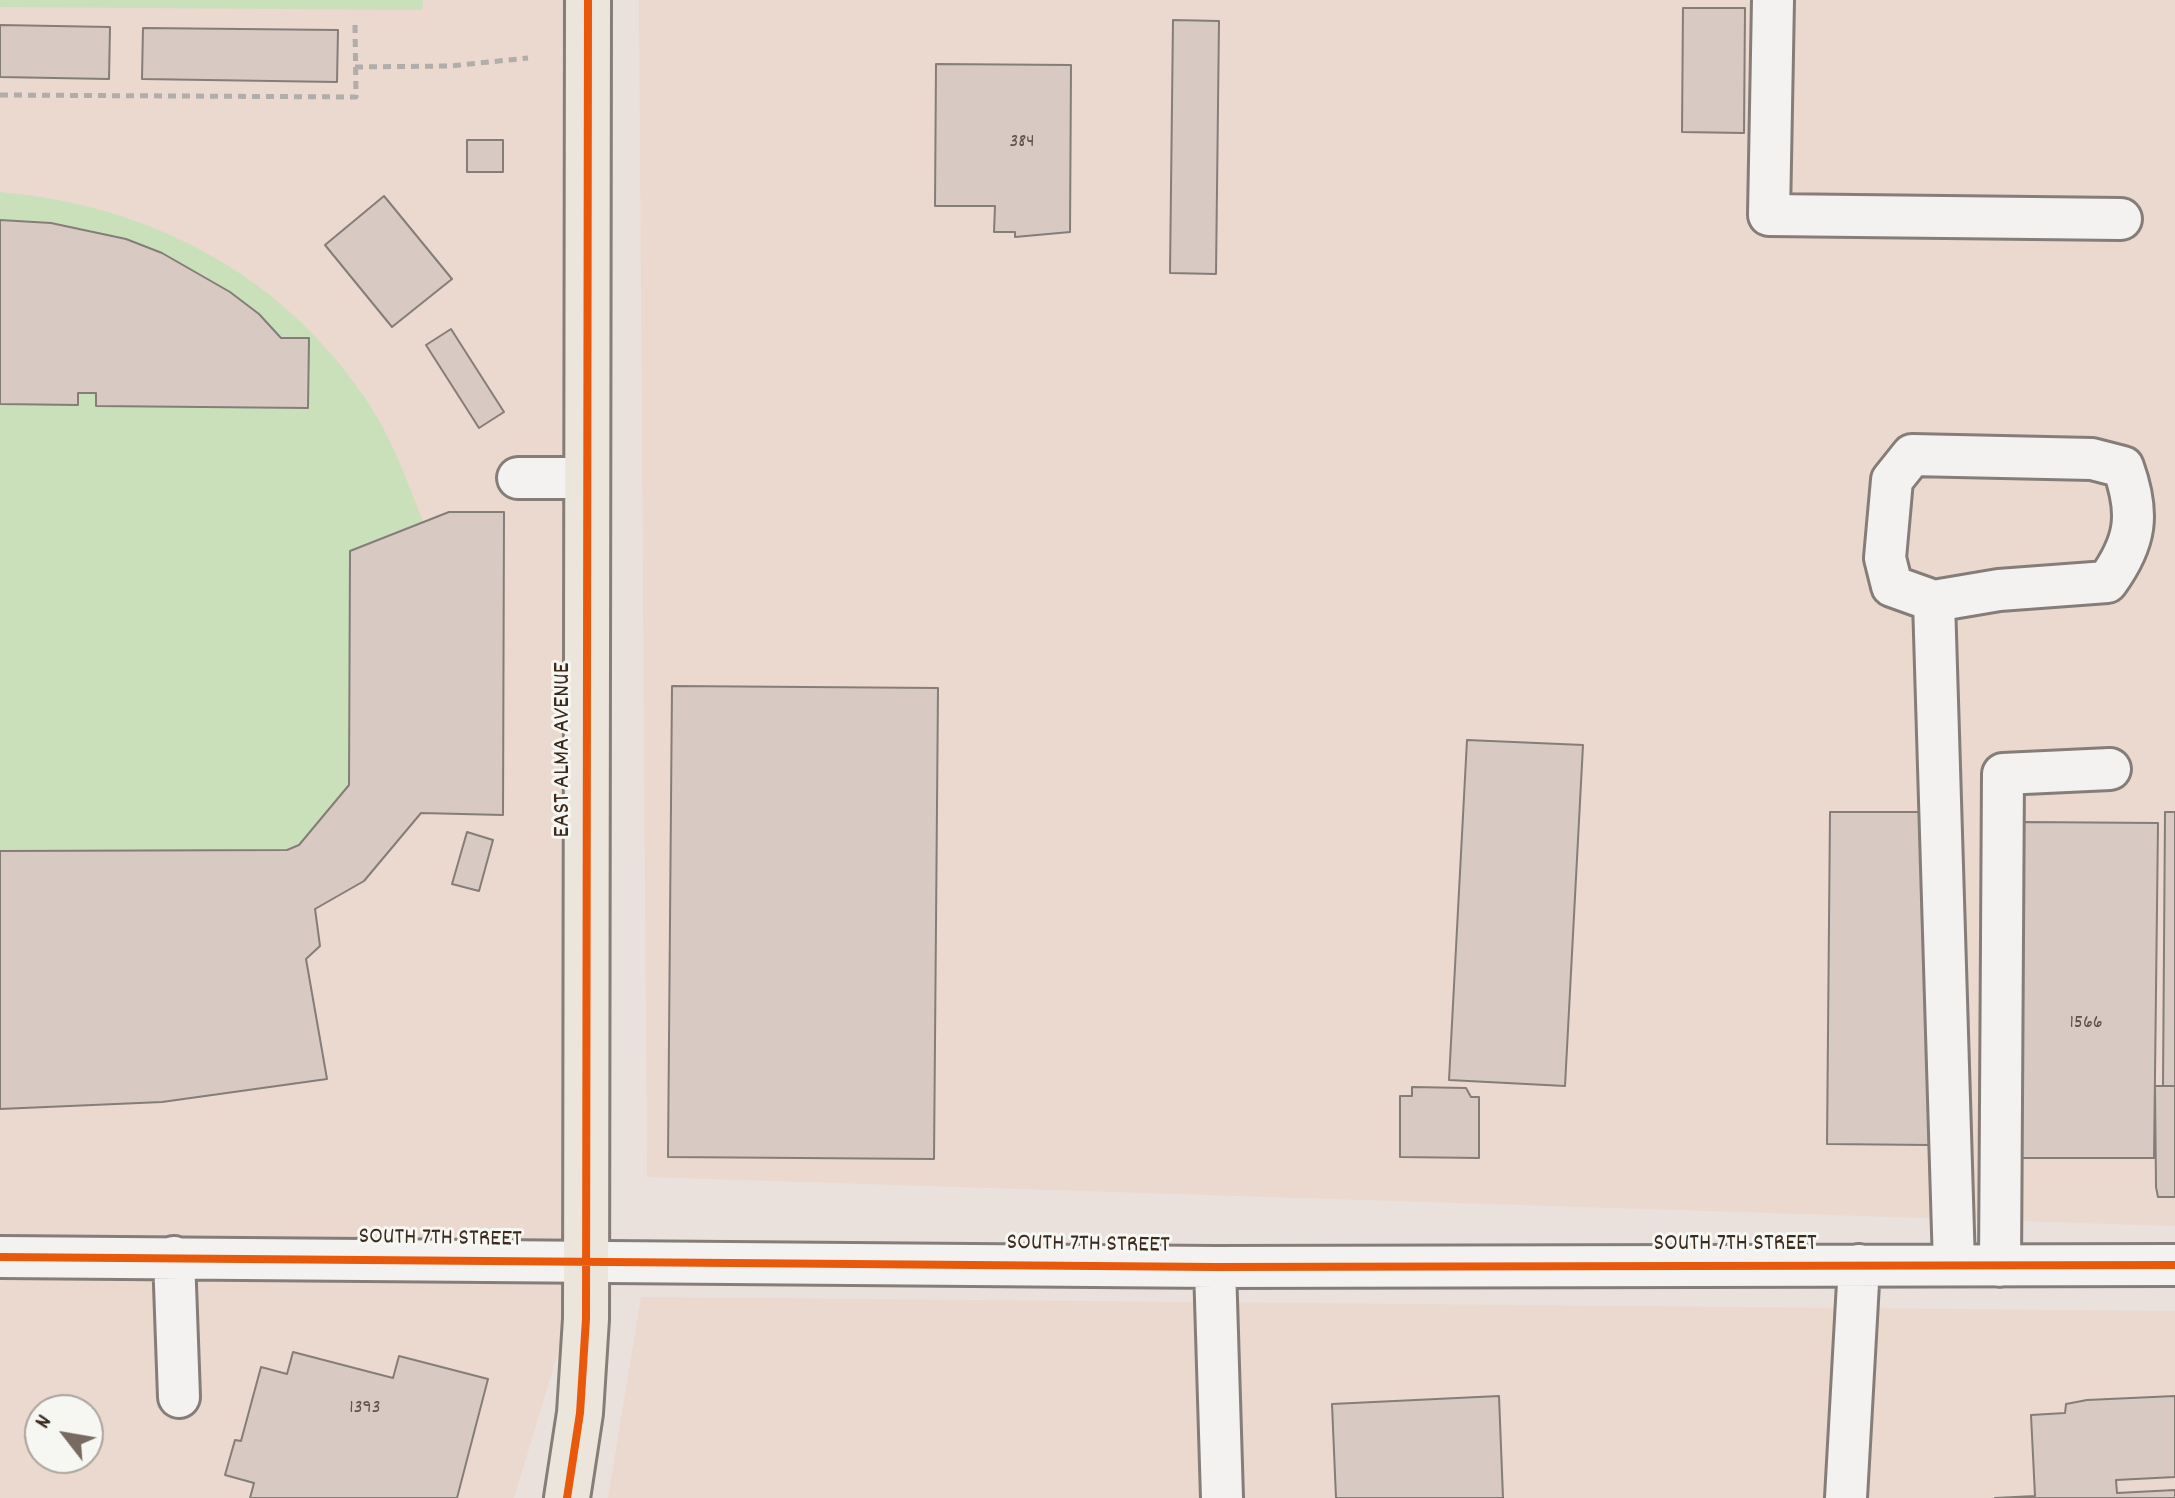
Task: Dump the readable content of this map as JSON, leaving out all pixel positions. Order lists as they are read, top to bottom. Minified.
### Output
{"streets":{"main road":["EAST ALMA AVENUE"],"street":["SOUTH 7TH STREET"]},"crossings":[["EAST ALMA AVENUE","SOUTH 7TH STREET"]],"house_numbers":["384","1566","1393"],"north":"top left"}
